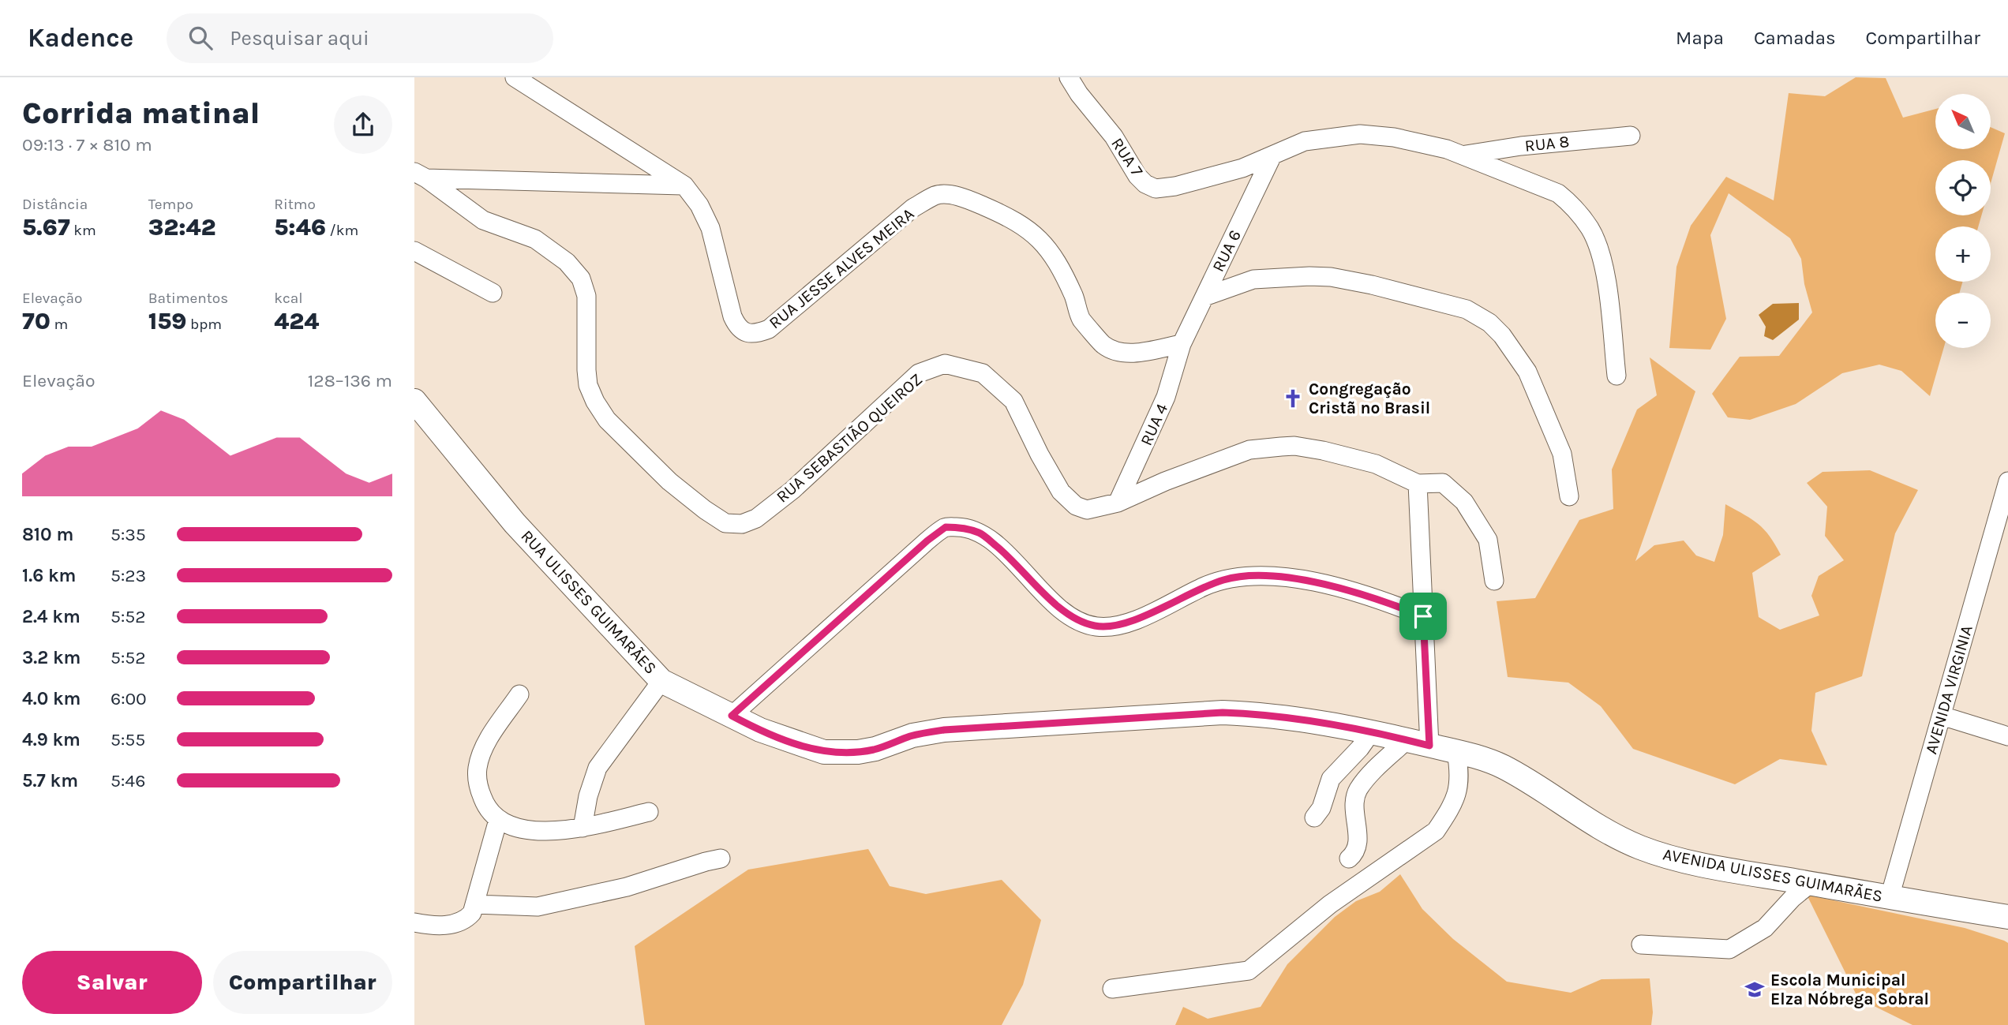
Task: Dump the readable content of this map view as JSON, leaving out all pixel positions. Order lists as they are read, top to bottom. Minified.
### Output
{"streets":{"main road":["RUA ULISSES GUIMARÃES","AVENIDA ULISSES GUIMARÃES"],"street":["RUA 8","RUA 7","RUA 6","RUA JESSE ALVES MEIRA","RUA 4","RUA SEBASTIÃO QUEIROZ","AVENIDA VIRGINIA"]},"crossings":[["RUA 7","RUA 6"],["RUA 6","RUA JESSE ALVES MEIRA"],["RUA 6","RUA 4"],["RUA JESSE ALVES MEIRA","RUA 4"],["RUA 4","RUA SEBASTIÃO QUEIROZ"],["RUA ULISSES GUIMARÃES","AVENIDA ULISSES GUIMARÃES"],["AVENIDA VIRGINIA","AVENIDA ULISSES GUIMARÃES"]],"places":{"church":["Congregação Cristã no Brasil"],"school or university":["Escola Municipal Elza Nóbrega Sobral"]},"north":"top left","page":{"header":"Kadence","search":"Pesquisar aqui","nav":["Mapa","Camadas","Compartilhar"],"heading":["Corrida matinal","09:13 · 7 × 810 m"],"map_buttons":["+","−"],"stats":[["Distância","5.67 km"],["Tempo","32:42"],["Ritmo","5:46 /km"],["Elevação","70 m"],["Batimentos","159 bpm"],["kcal","424"]],"chart":["Elevação","128–136 m"],"list":[{"name":"810 m","note":"5:35"},{"name":"1.6 km","note":"5:23"},{"name":"2.4 km","note":"5:52"},{"name":"3.2 km","note":"5:52"},{"name":"4.0 km","note":"6:00"},{"name":"4.9 km","note":"5:55"},{"name":"5.7 km","note":"5:46"}],"buttons":["Salvar","Compartilhar"]}}
